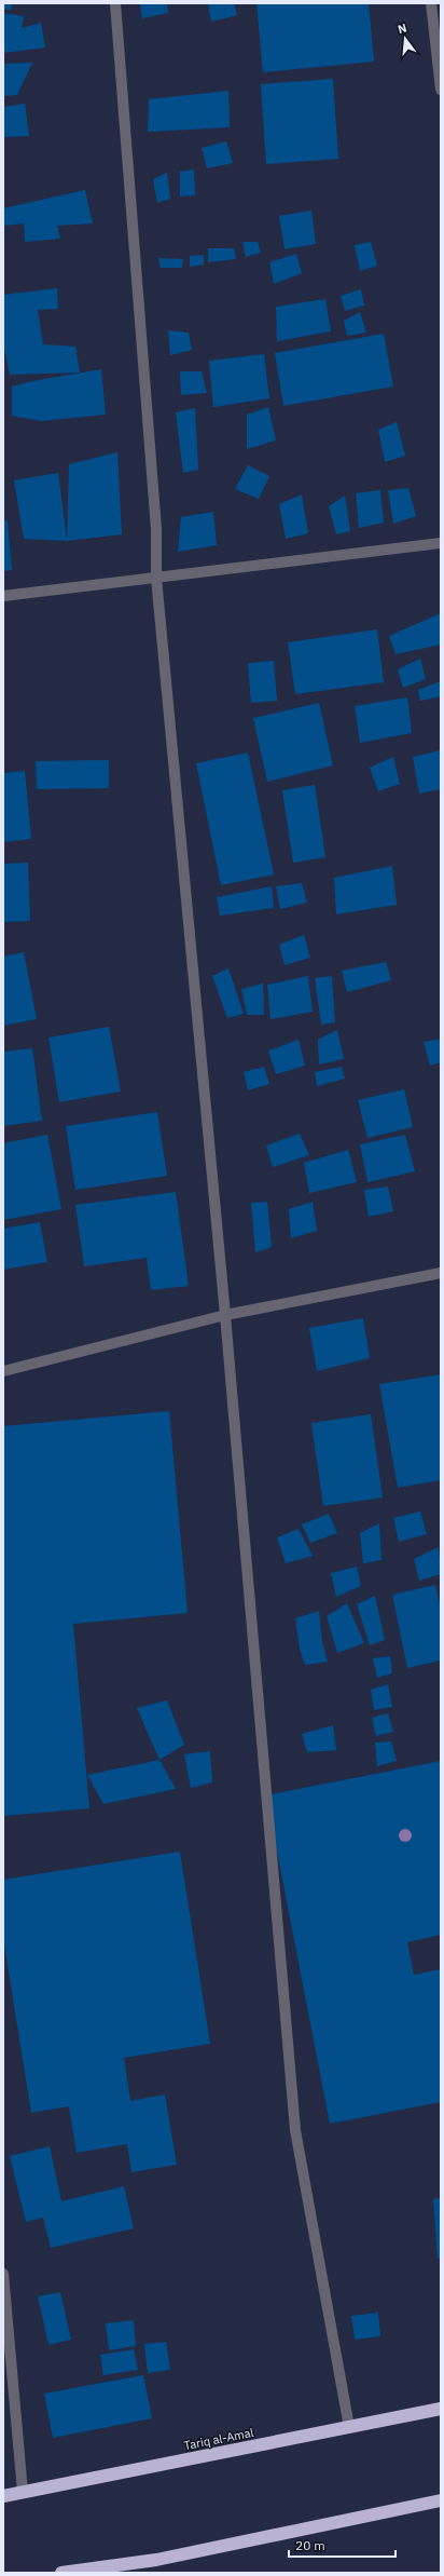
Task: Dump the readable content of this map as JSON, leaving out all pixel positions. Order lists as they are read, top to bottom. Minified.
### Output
{"streets":{"highway":["Tariq al-Amal"]},"scale_bar":"20 m","north":"top"}
